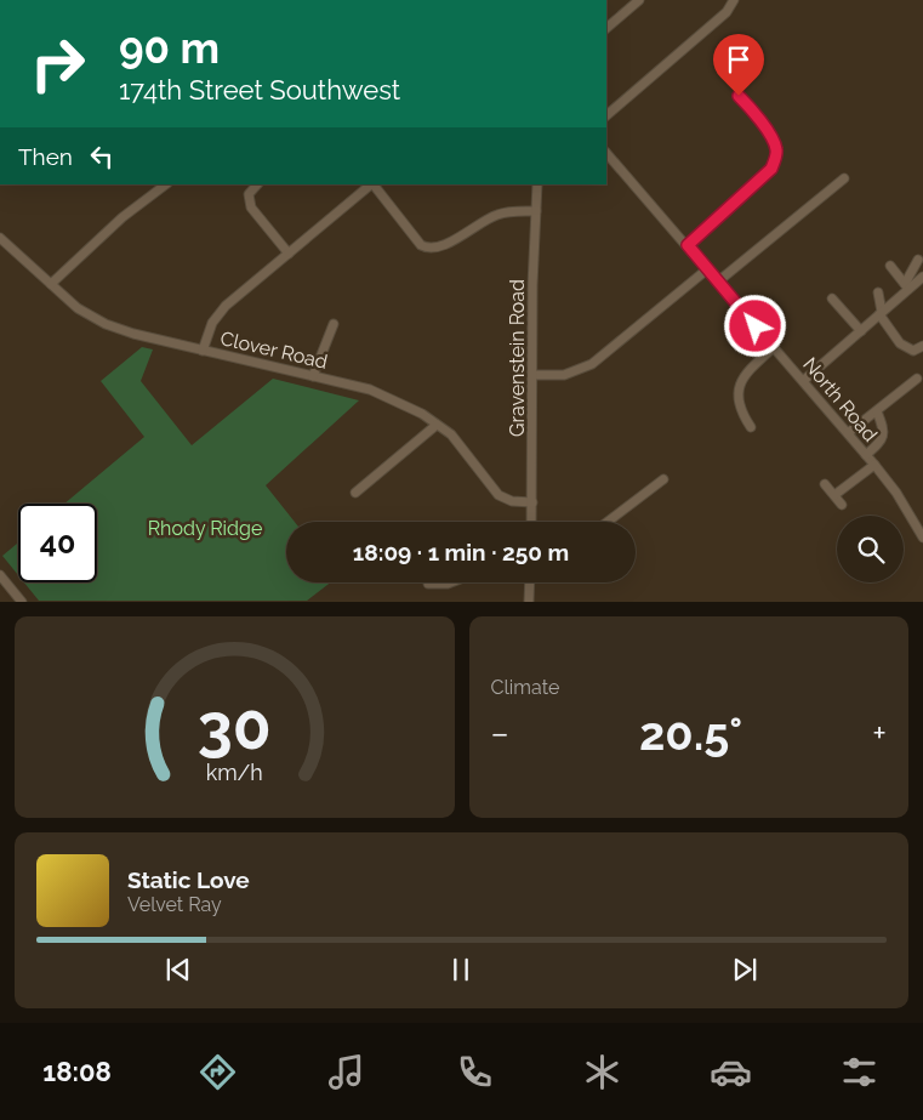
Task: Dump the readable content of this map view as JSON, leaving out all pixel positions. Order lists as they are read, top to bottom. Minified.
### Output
{"streets":{"street":["Clover Road","Gravenstein Road","North Road"]},"crossings":[["Clover Road","Gravenstein Road"]],"parks":["Rhody Ridge"],"page":{"turn":["90 m","174th Street Southwest"],"then":"Then","limit":"40","trip":"18:09 · 1 min · 250 m","tile":"Climate","heat":["−","20.5°","+"],"song":["Static Love","Velvet Ray"],"tabs":"18:08","gauge":["30","km/h"]}}
